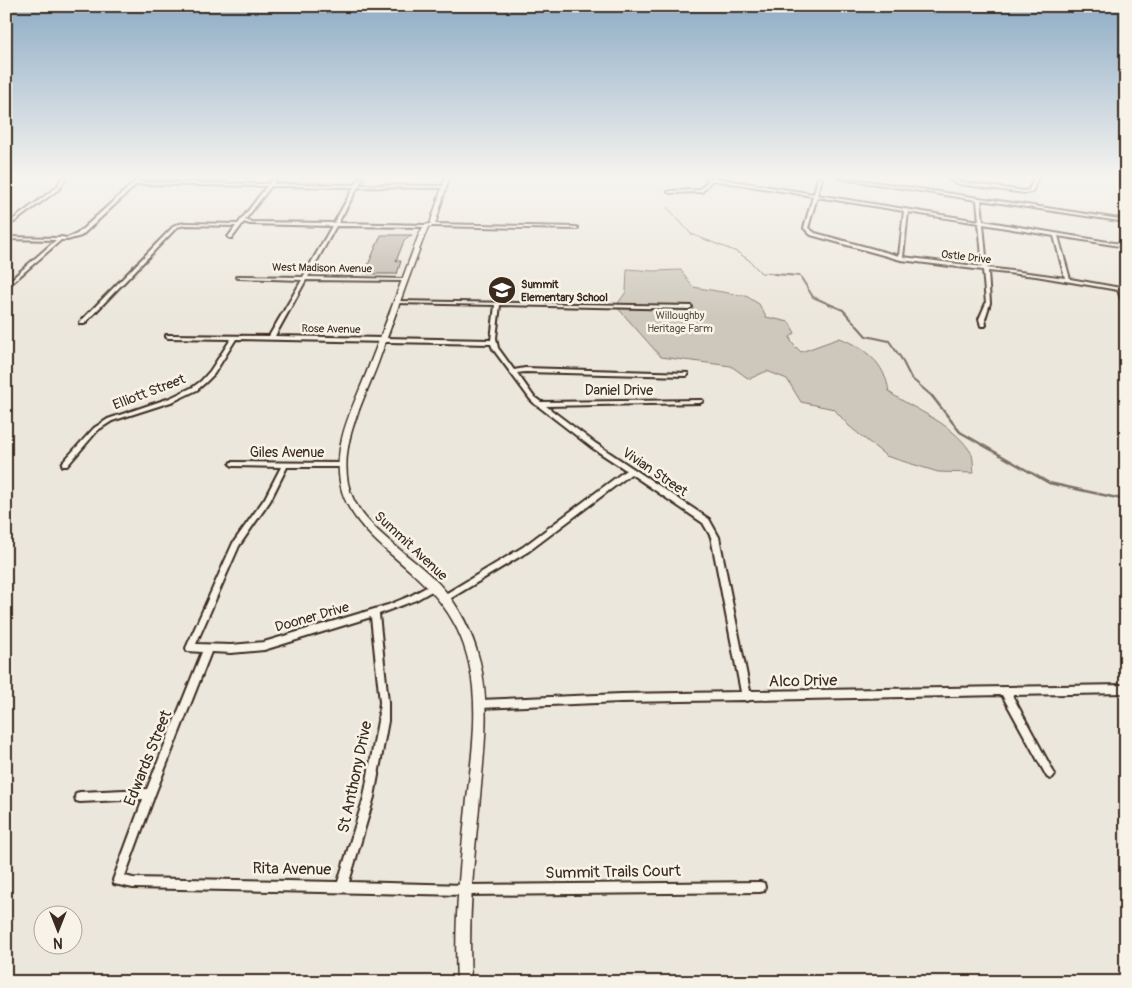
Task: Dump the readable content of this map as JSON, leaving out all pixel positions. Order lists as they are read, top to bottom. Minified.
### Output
{"streets":{"street":["Ostle Drive","West Madison Avenue","Rose Avenue","Daniel Drive","Elliott Street","Giles Avenue","Vivian Street","Summit Avenue","Dooner Drive","Alco Drive","Edwards Street","St Anthony Drive","Rita Avenue","Summit Trails Court"]},"crossings":[["West Madison Avenue","Summit Avenue"],["Rose Avenue","Elliott Street"],["Rose Avenue","Vivian Street"],["Rose Avenue","Summit Avenue"],["Daniel Drive","Vivian Street"],["Giles Avenue","Summit Avenue"],["Giles Avenue","Dooner Drive"],["Vivian Street","Alco Drive"],["Summit Avenue","Dooner Drive"],["Summit Avenue","Alco Drive"],["Summit Avenue","Rita Avenue"],["Summit Avenue","Summit Trails Court"],["Dooner Drive","Edwards Street"],["Dooner Drive","St Anthony Drive"],["Edwards Street","Rita Avenue"],["St Anthony Drive","Rita Avenue"],["Rita Avenue","Summit Trails Court"]],"parks":["Willoughby Heritage Farm"],"places":{"school or university":["Summit Elementary School"]},"north":"bottom"}
